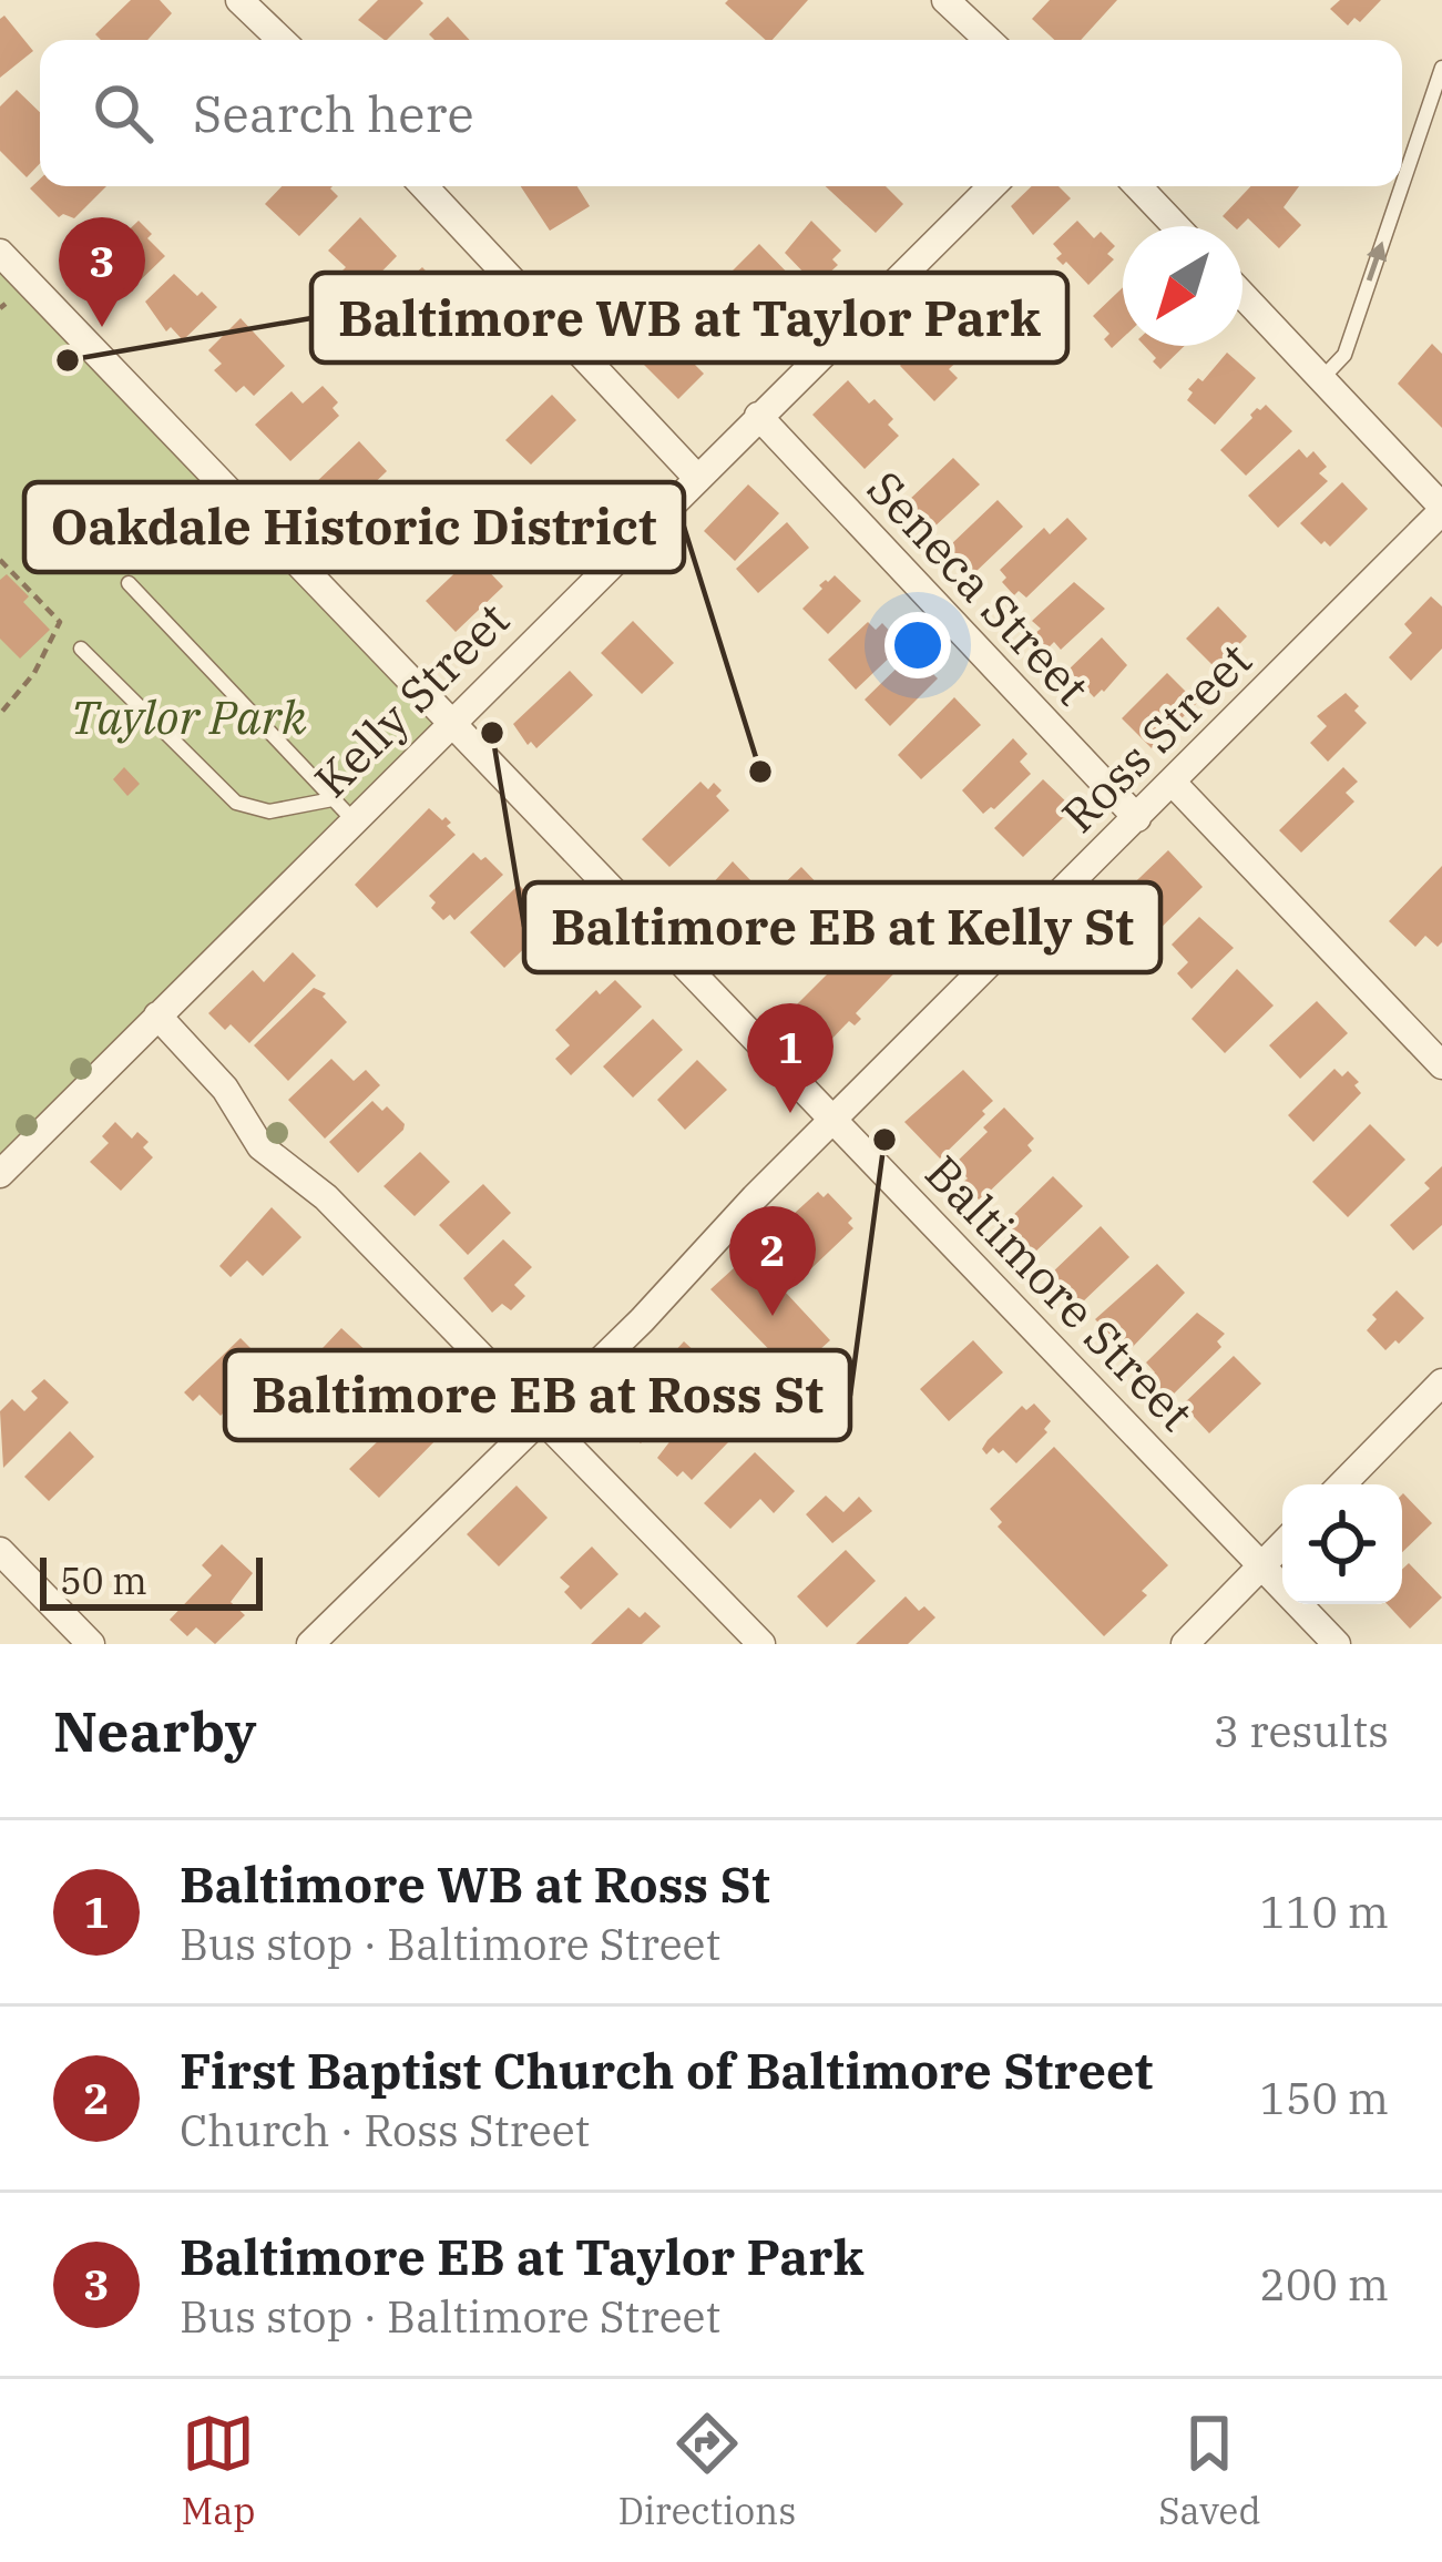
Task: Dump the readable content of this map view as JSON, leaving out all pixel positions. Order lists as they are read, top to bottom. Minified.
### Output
{"streets":{"street":["Seneca Street","Kelly Street","Ross Street","Baltimore Street"]},"crossings":[["Seneca Street","Kelly Street"],["Seneca Street","Ross Street"],["Kelly Street","Baltimore Street"],["Ross Street","Baltimore Street"]],"parks":["Taylor Park"],"places":["Baltimore WB at Taylor Park","Baltimore EB at Kelly St","Oakdale Historic District","Baltimore EB at Ross St"],"scale_bar":"50 m","north":"bottom left","page":{"search":"Search here","pins":["3","1","2"],"scale":"50 m","heading":["Nearby","3 results"],"list":[{"mark":"1","name":"Baltimore WB at Ross St","note":"Bus stop · Baltimore Street","value":"110 m"},{"mark":"2","name":"First Baptist Church of Baltimore Street","note":"Church · Ross Street","value":"150 m"},{"mark":"3","name":"Baltimore EB at Taylor Park","note":"Bus stop · Baltimore Street","value":"200 m"}],"nav":["Map","Directions","Saved"]}}
